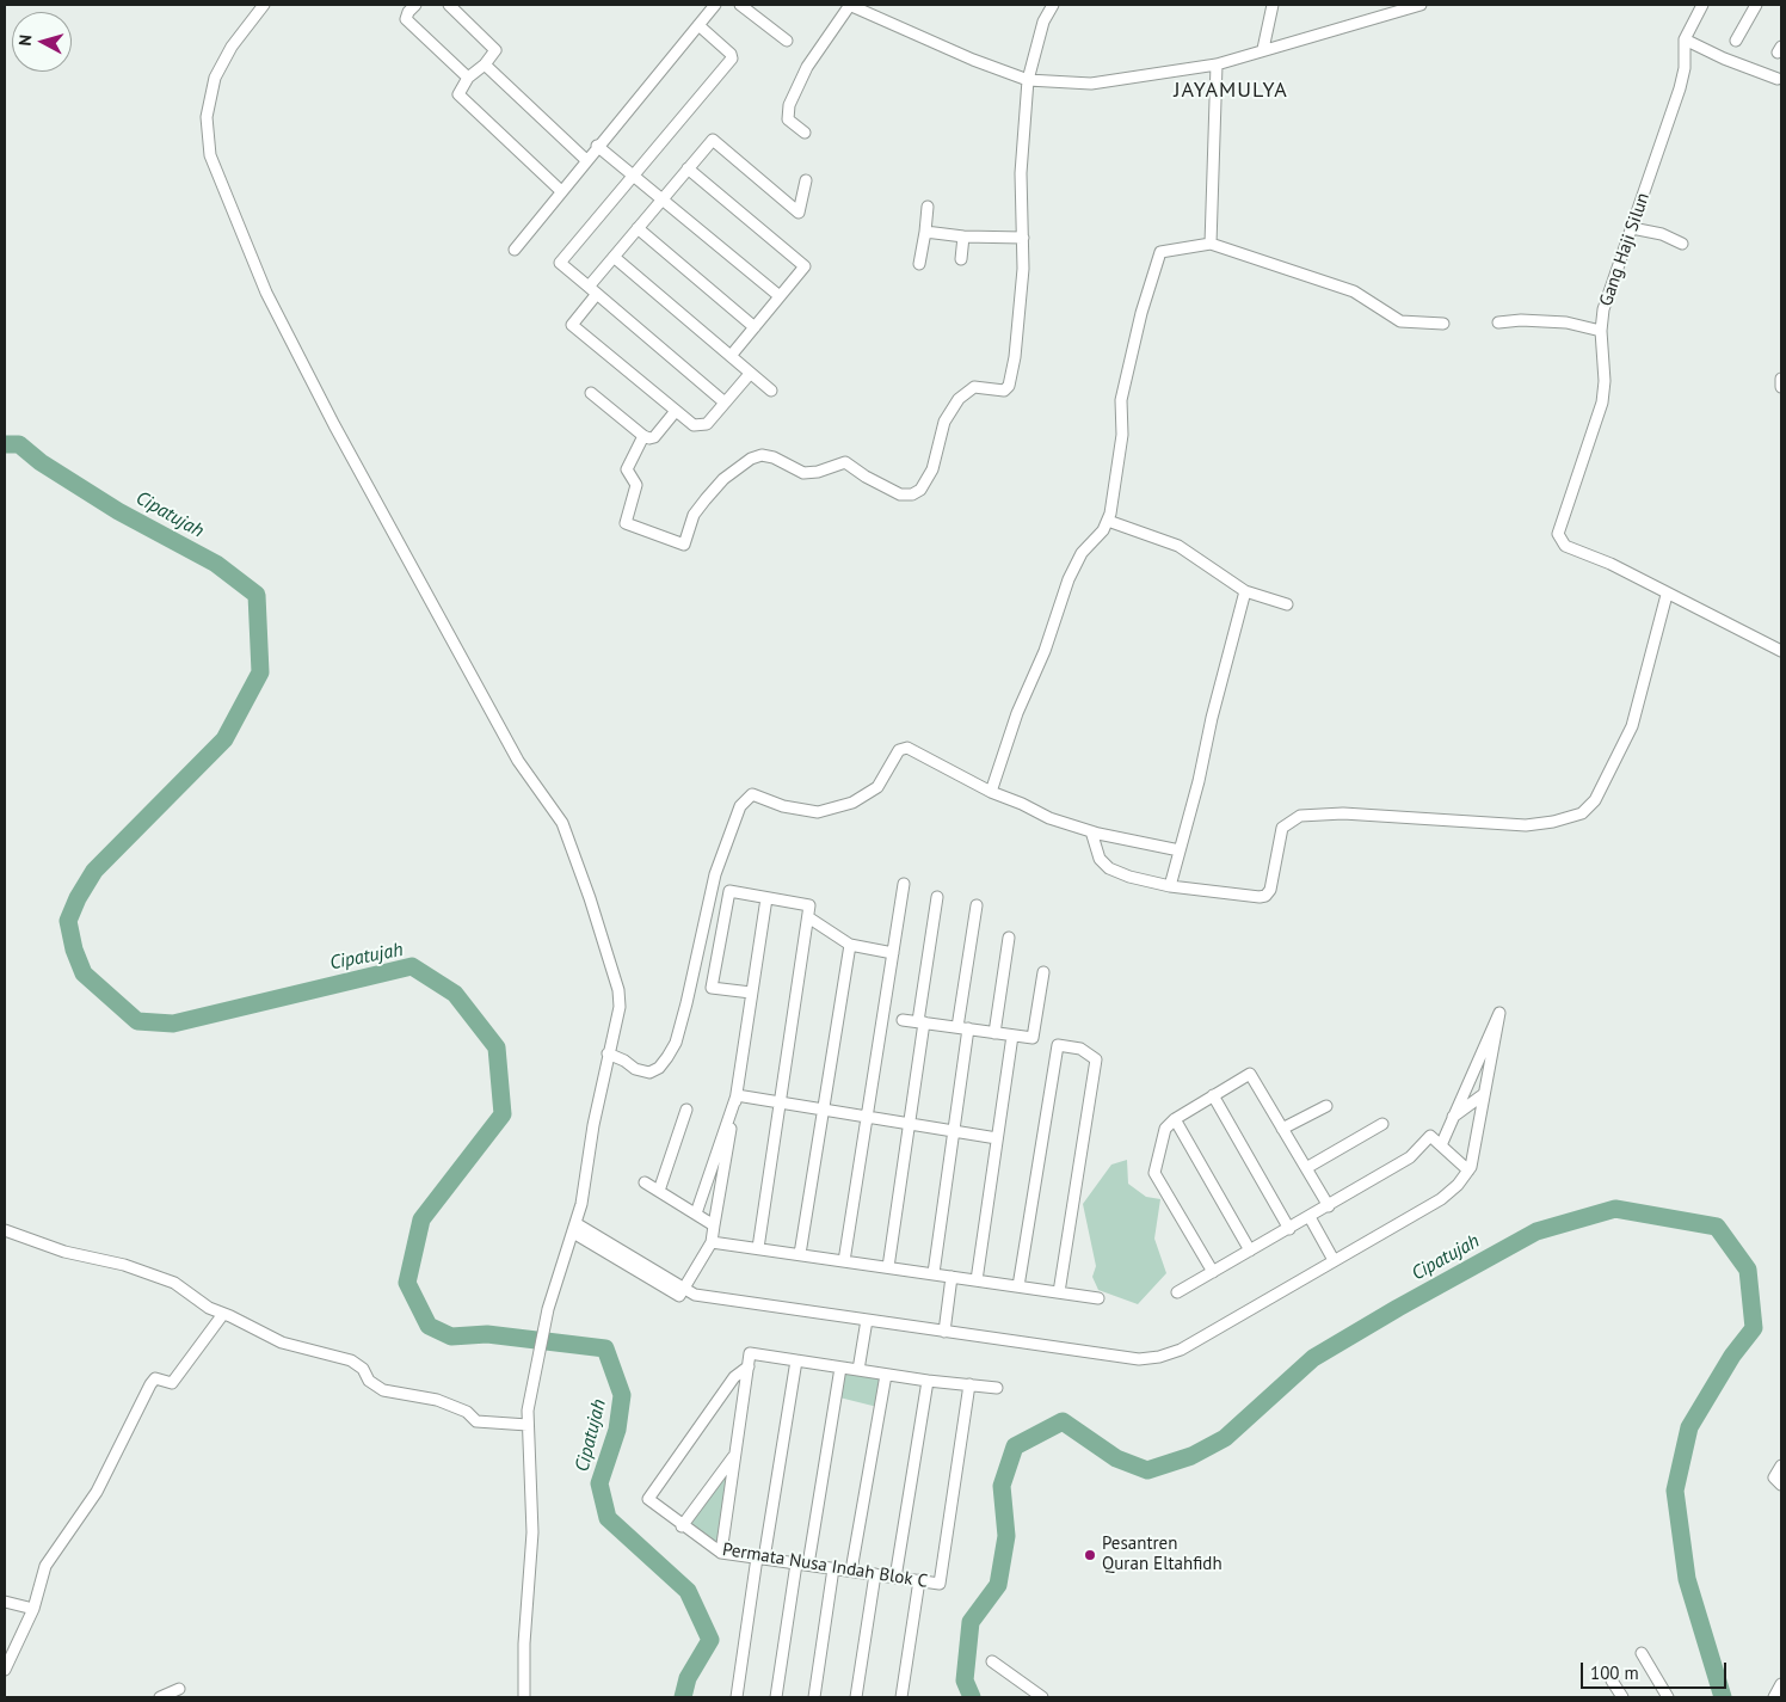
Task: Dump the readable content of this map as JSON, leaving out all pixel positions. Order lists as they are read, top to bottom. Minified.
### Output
{"streets":{"street":["Gang Haji Silun","Permata Nusa Indah Blok C"]},"districts":["JAYAMULYA"],"water":["Cipatujah"],"places":["Pesantren Quran Eltahfidh"],"scale_bar":"100 m","north":"left"}
